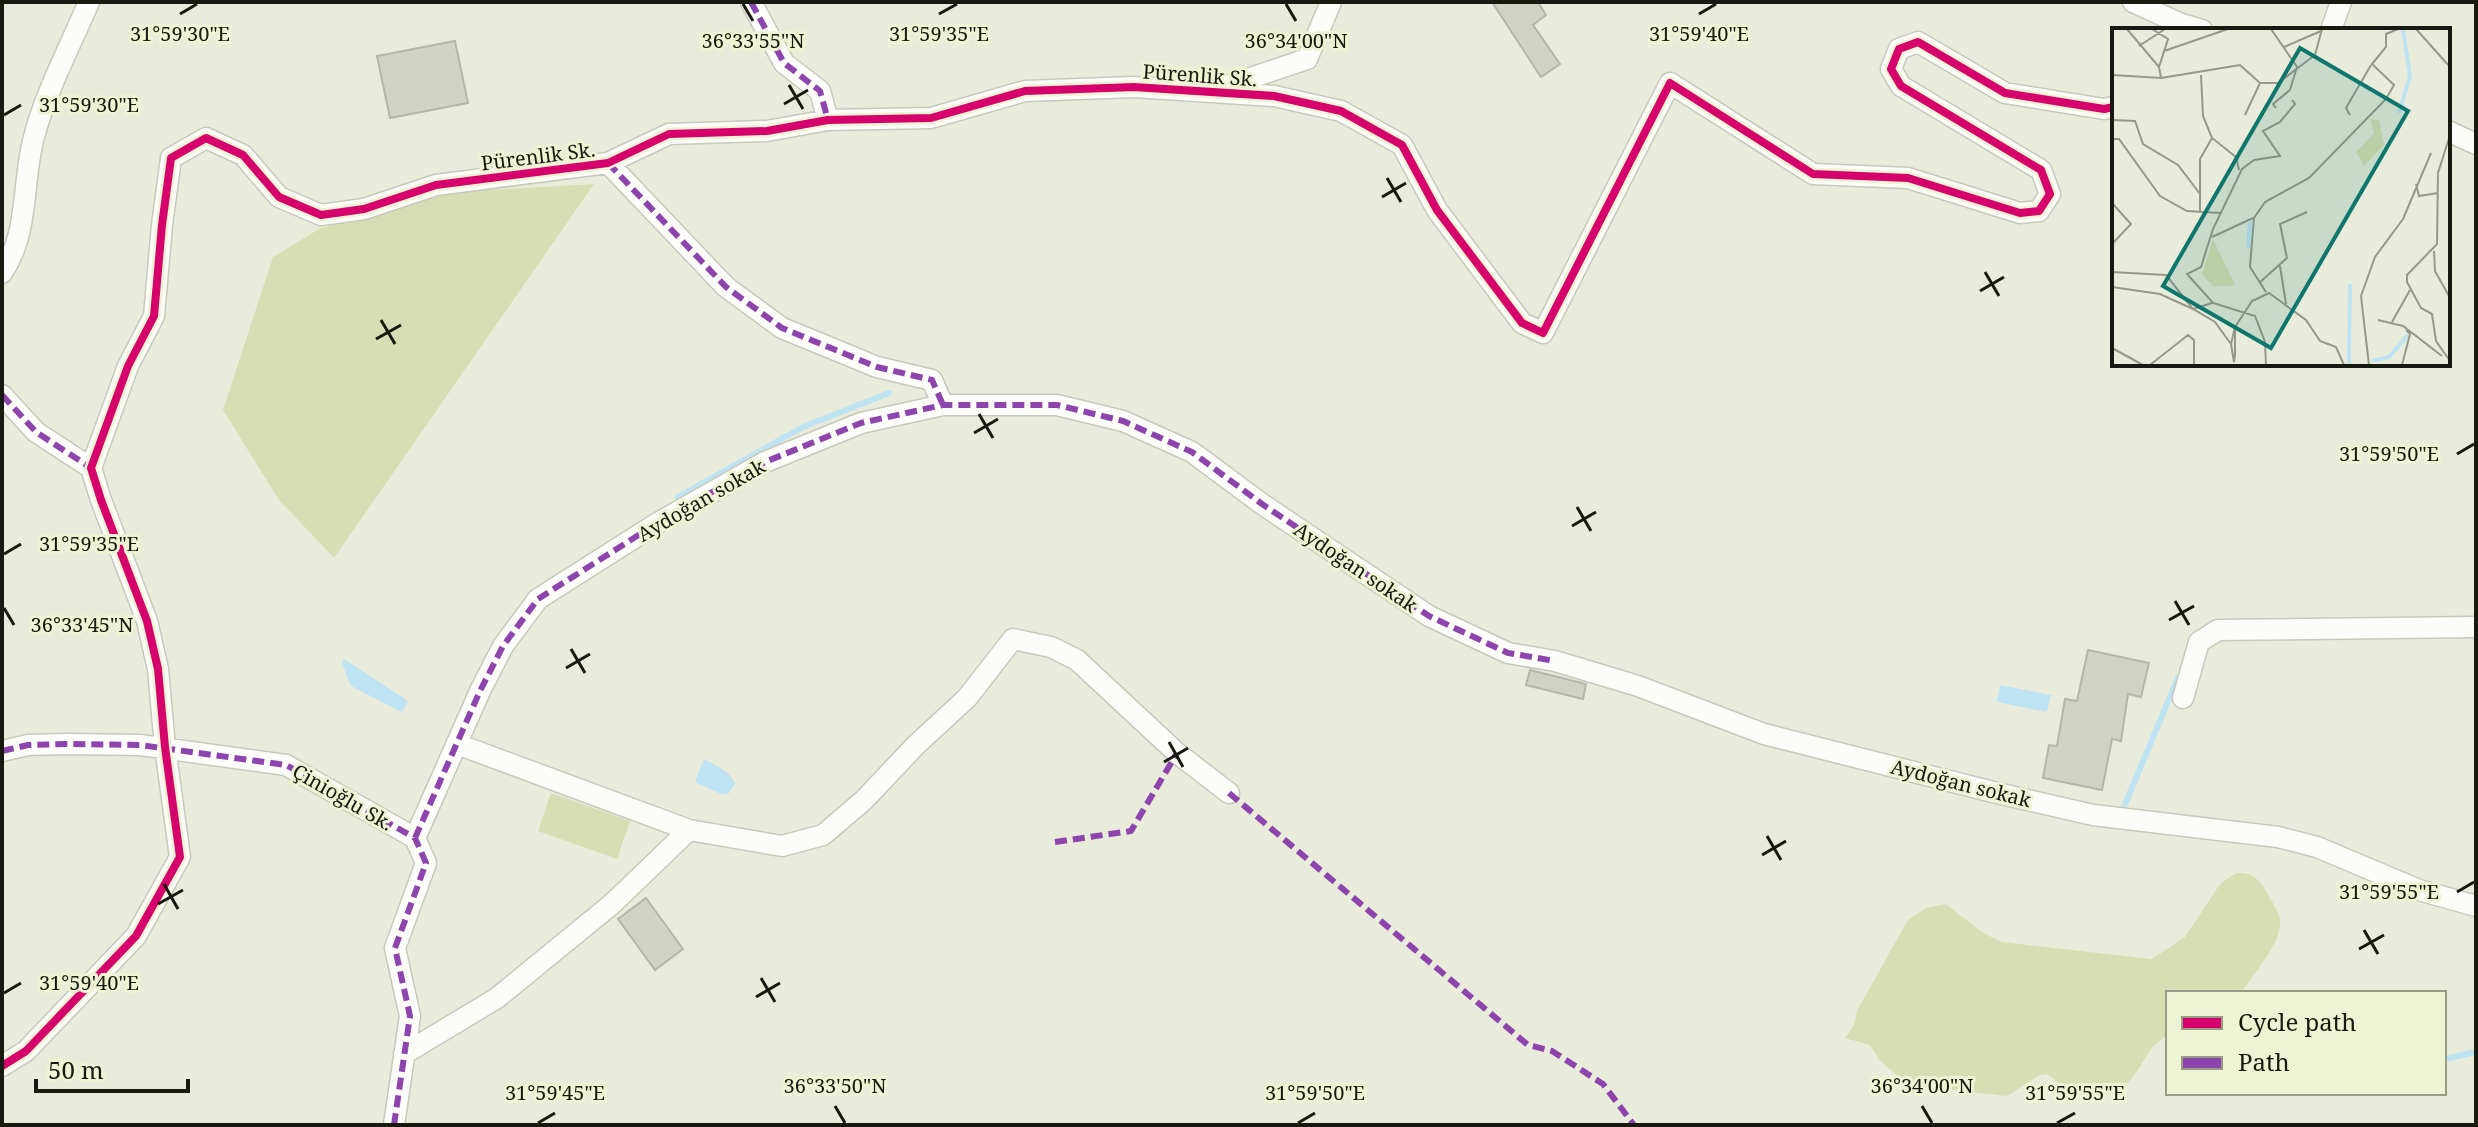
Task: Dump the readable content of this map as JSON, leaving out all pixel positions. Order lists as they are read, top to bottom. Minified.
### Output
{"streets":{"street":["Pürenlik Sk.","Aydoğan sokak","Çinioğlu Sk."]},"crossings":[["Aydoğan sokak","Çinioğlu Sk."]],"legend":["Cycle path","Path"],"scale_bar":"50 m","coordinates":["31°59'30\"E","31°59'35\"E","31°59'40\"E","36°33'55\"N","36°34'00\"N","31°59'50\"E","36°33'45\"N","31°59'55\"E","36°33'50\"N","31°59'45\"E"]}
